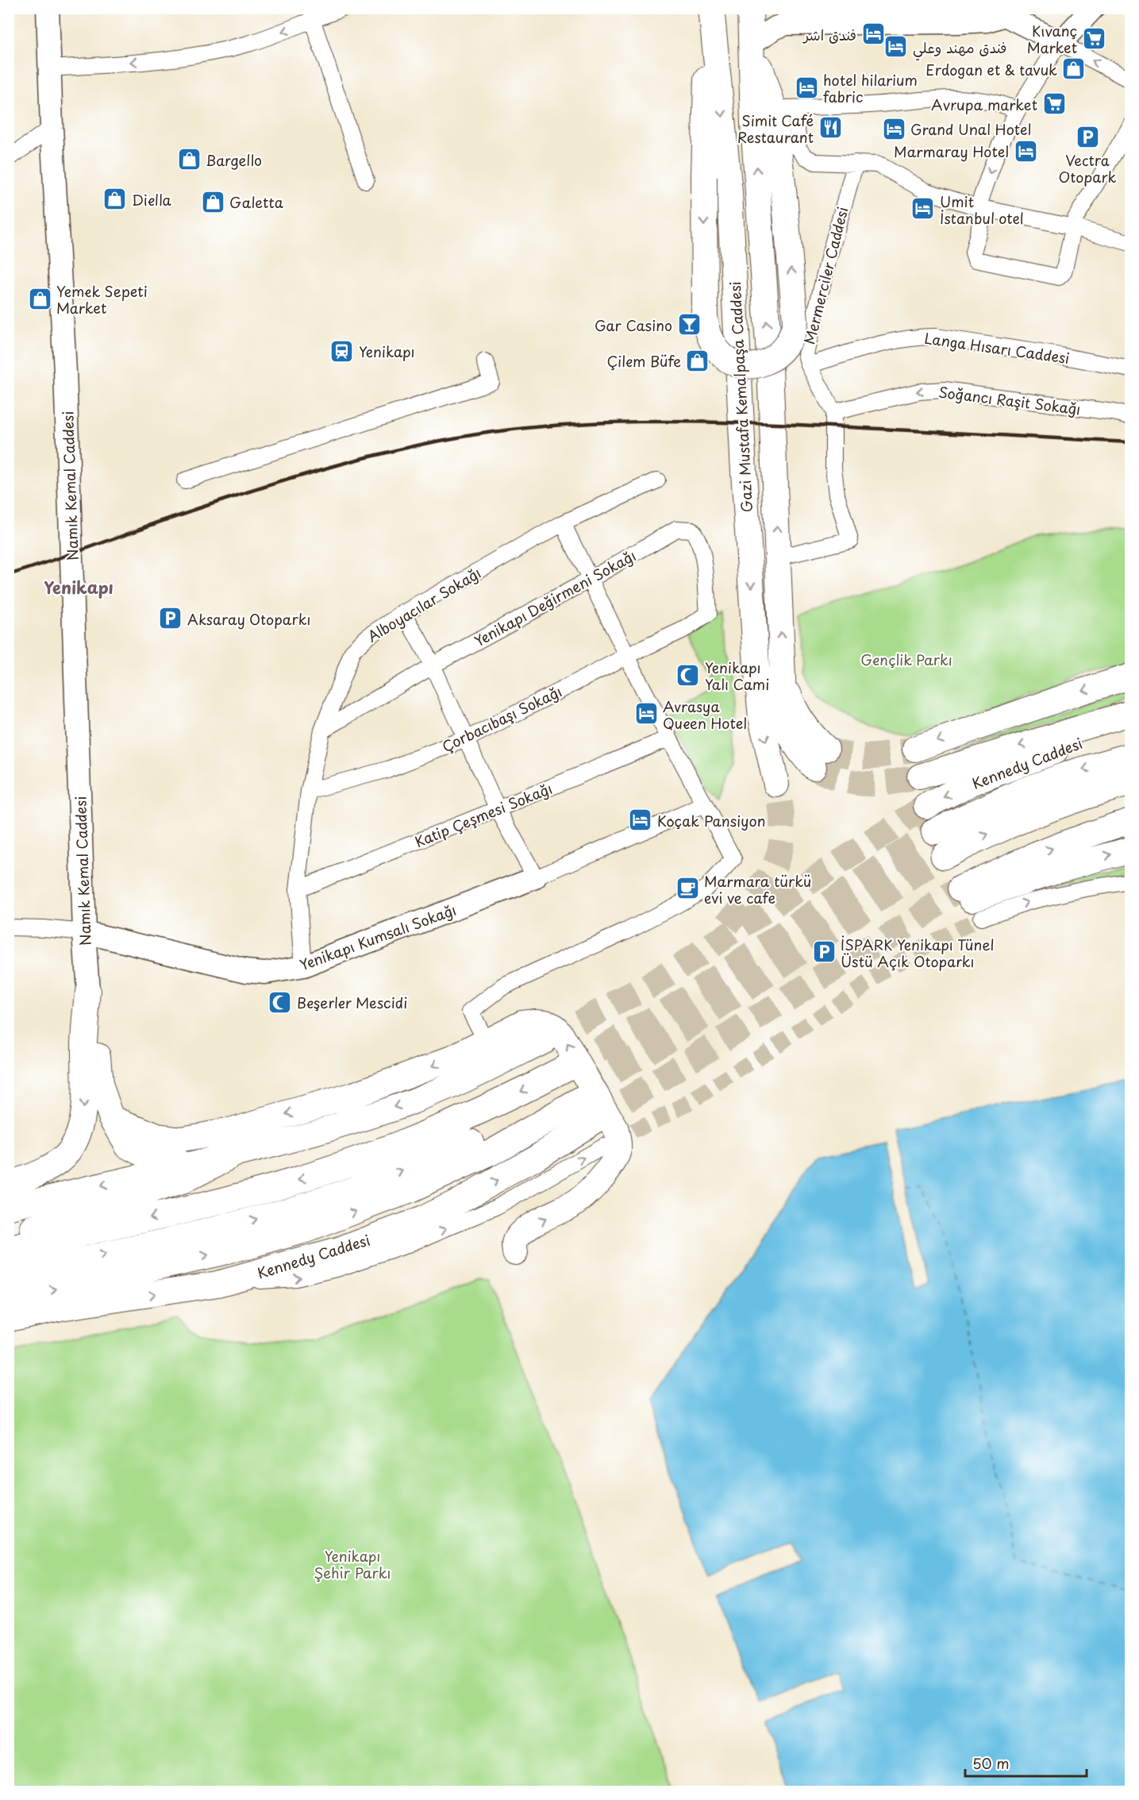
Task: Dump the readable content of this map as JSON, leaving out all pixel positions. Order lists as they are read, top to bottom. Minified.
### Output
{"streets":{"main road":["Gazi Mustafa Kemalpaşa Caddesi","Namık Kemal Caddesi","Kennedy Caddesi","Yenikapı Kumsalı Sokağı"],"street":["Mermerciler Caddesi","Langa Hısarı Caddesi","Soğancı Raşit Sokağı","Yenikapı Değirmeni Sokağı","Alboyacılar Sokağı","Çorbacıbaşı Sokağı","Katip Çeşmesi Sokağı"]},"crossings":[["Mermerciler Caddesi","Langa Hısarı Caddesi"],["Mermerciler Caddesi","Soğancı Raşit Sokağı"],["Namık Kemal Caddesi","Yenikapı Kumsalı Sokağı"],["Yenikapı Değirmeni Sokağı","Alboyacılar Sokağı"],["Yenikapı Değirmeni Sokağı","Çorbacıbaşı Sokağı"],["Alboyacılar Sokağı","Çorbacıbaşı Sokağı"],["Alboyacılar Sokağı","Katip Çeşmesi Sokağı"],["Alboyacılar Sokağı","Yenikapı Kumsalı Sokağı"]],"one_way":["Soğancı Raşit Sokağı"],"districts":["Yenikapı"],"parks":["Gençlik Parkı","Yenikapı Şehir Parkı"],"places":{"hotel":["فندق اشر","فندق مهند وعلي","hotel hilarium fabric","Grand Unal Hotel","Marmaray Hotel","Umit İstanbul otel","Avrasya Queen Hotel","Koçak Pansiyon"],"supermarket":["Kıvanç Market","Avrupa market"],"shop":["Erdogan et & tavuk","Bargello","Diella","Galetta","Yemek Sepeti Market","Çilem Büfe"],"restaurant":["Simit Café Restaurant"],"parking":["Vectra Otopark","Aksaray Otoparkı","İSPARK Yenikapı Tünel Üstü Açık Otoparkı"],"bar":["Gar Casino"],"station":["Yenikapı"],"mosque":["Yenikapı Yalı Cami","Beşerler Mescidi"],"cafe":["Marmara türkü evi ve cafe"]},"scale_bar":"50 m"}
